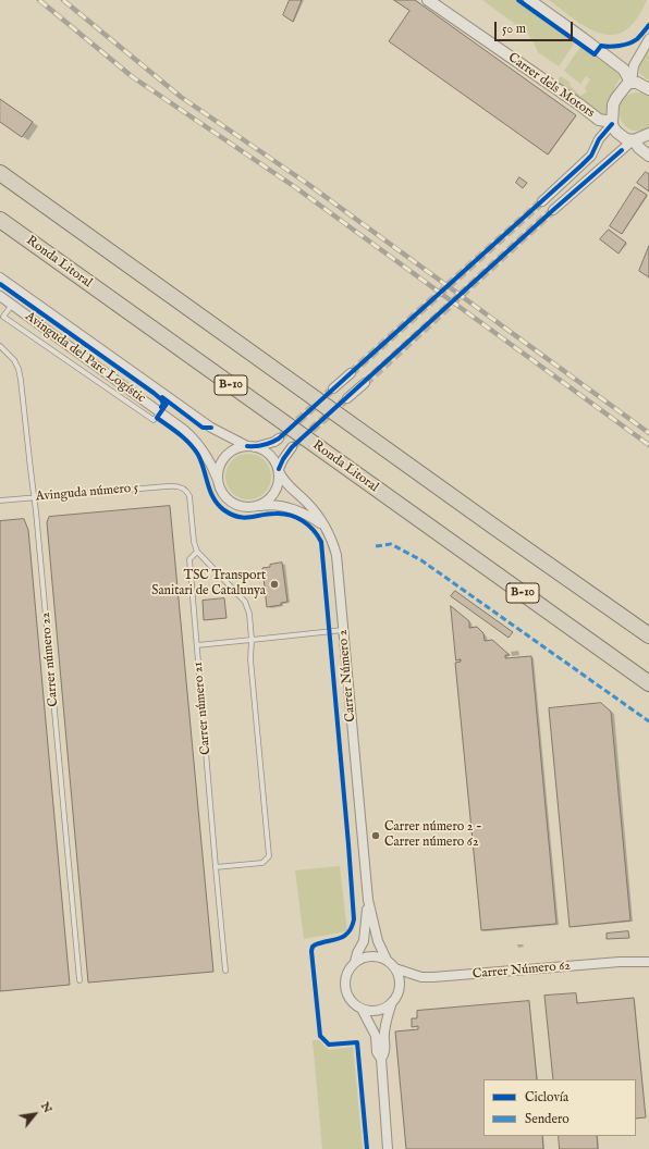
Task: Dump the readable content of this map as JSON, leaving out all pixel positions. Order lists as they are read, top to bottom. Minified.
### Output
{"streets":{"highway":["Ronda Litoral","B-10"],"street":["Carrer dels Motors","Avinguda del Parc Logístic","Carrer Número 2","Carrer Número 62"],"lane":["Avinguda número 5","Carrer número 22","Carrer número 21"]},"crossings":[["Avinguda del Parc Logístic","Carrer Número 2"],["Avinguda número 5","Carrer número 22"],["Avinguda número 5","Carrer número 21"],["Carrer Número 2","Carrer Número 62"]],"places":["TSC Transport Sanitari de Catalunya","Carrer número 2 - Carrer número 62"],"legend":["Ciclovía","Sendero"],"scale_bar":"50 m","north":"top right"}
